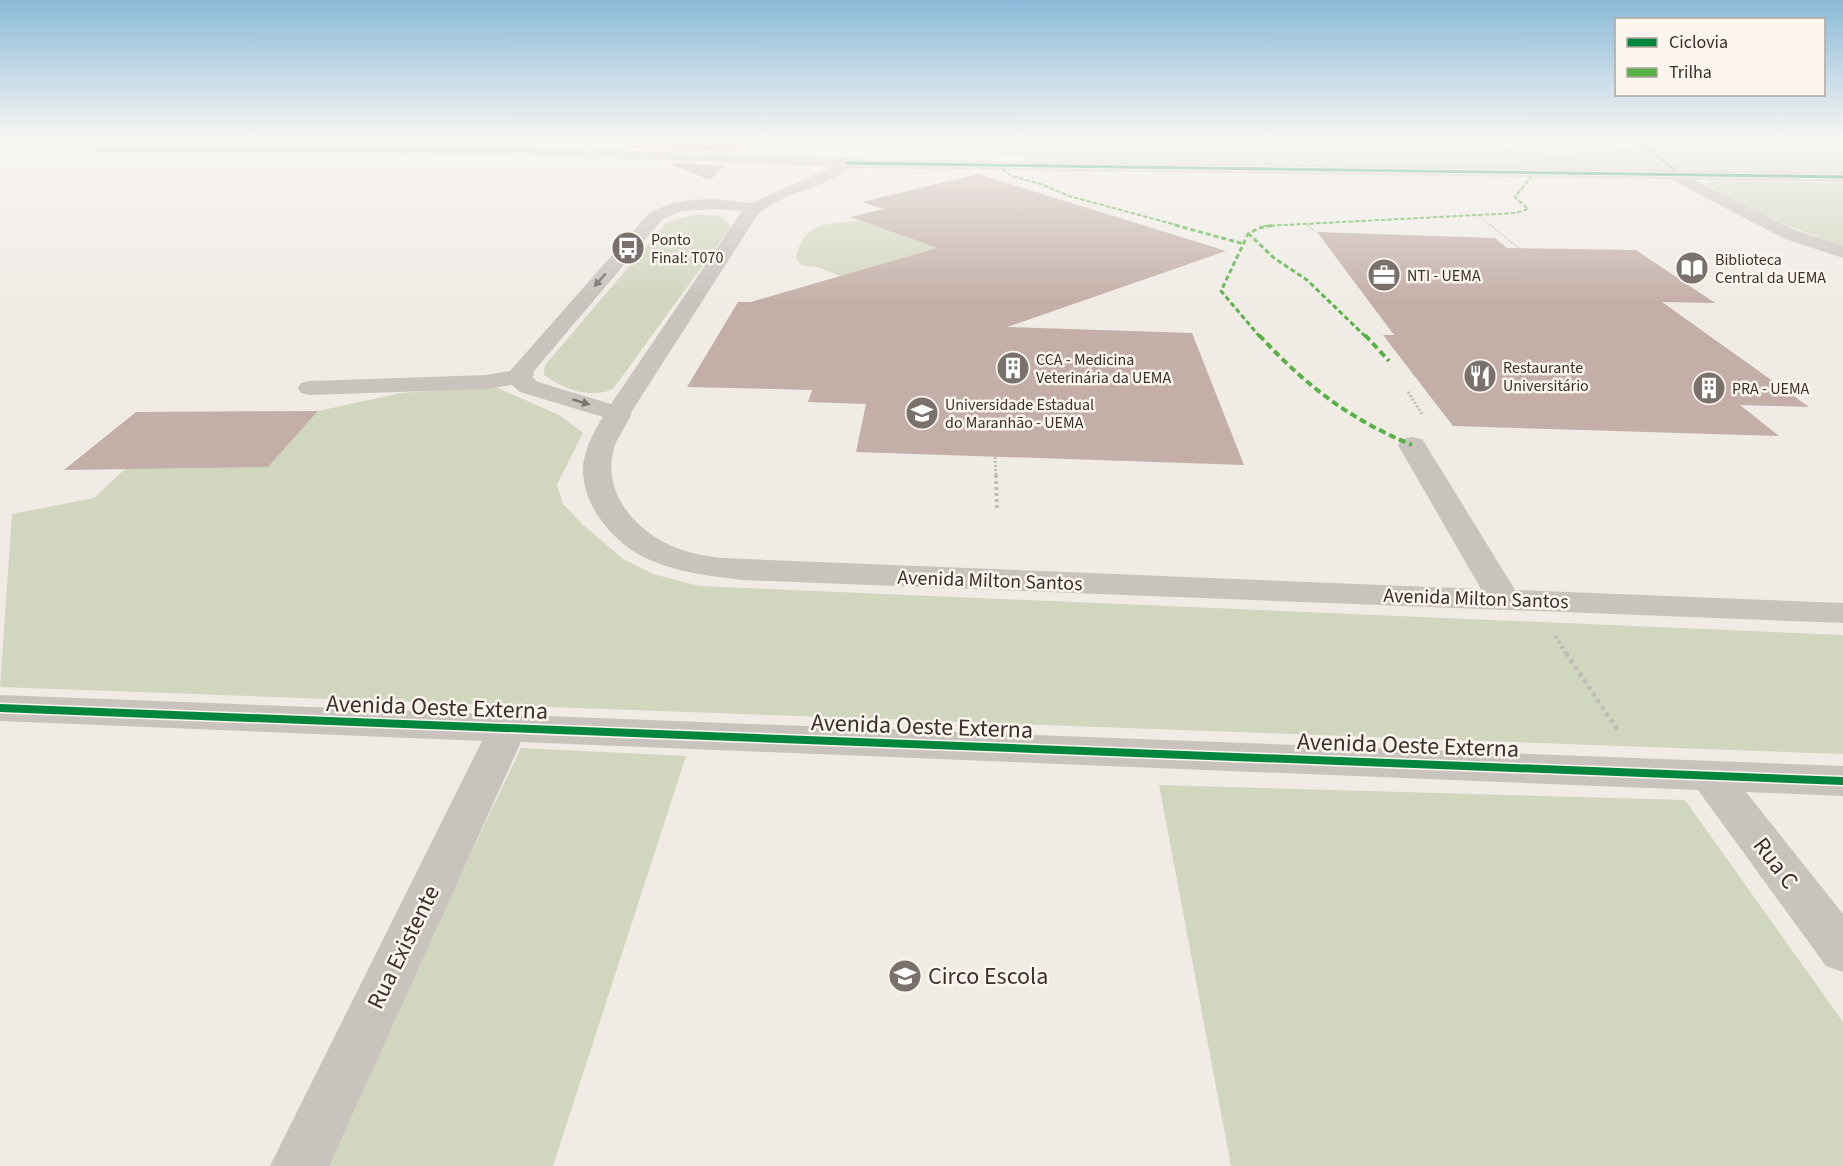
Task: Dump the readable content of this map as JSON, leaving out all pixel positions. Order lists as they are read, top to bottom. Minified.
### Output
{"streets":{"street":["Avenida Milton Santos","Avenida Oeste Externa","Rua C","Rua Existente"]},"crossings":[["Avenida Oeste Externa","Rua C"],["Avenida Oeste Externa","Rua Existente"]],"places":{"bus stop":["Ponto Final: T070"],"library":["Biblioteca Central da UEMA"],"office":["NTI - UEMA"],"building":["CCA - Medicina Veterinária da UEMA","PRA - UEMA"],"restaurant":["Restaurante Universitário"],"school or university":["Universidade Estadual do Maranhão - UEMA","Circo Escola"]},"legend":["Ciclovia","Trilha"]}
